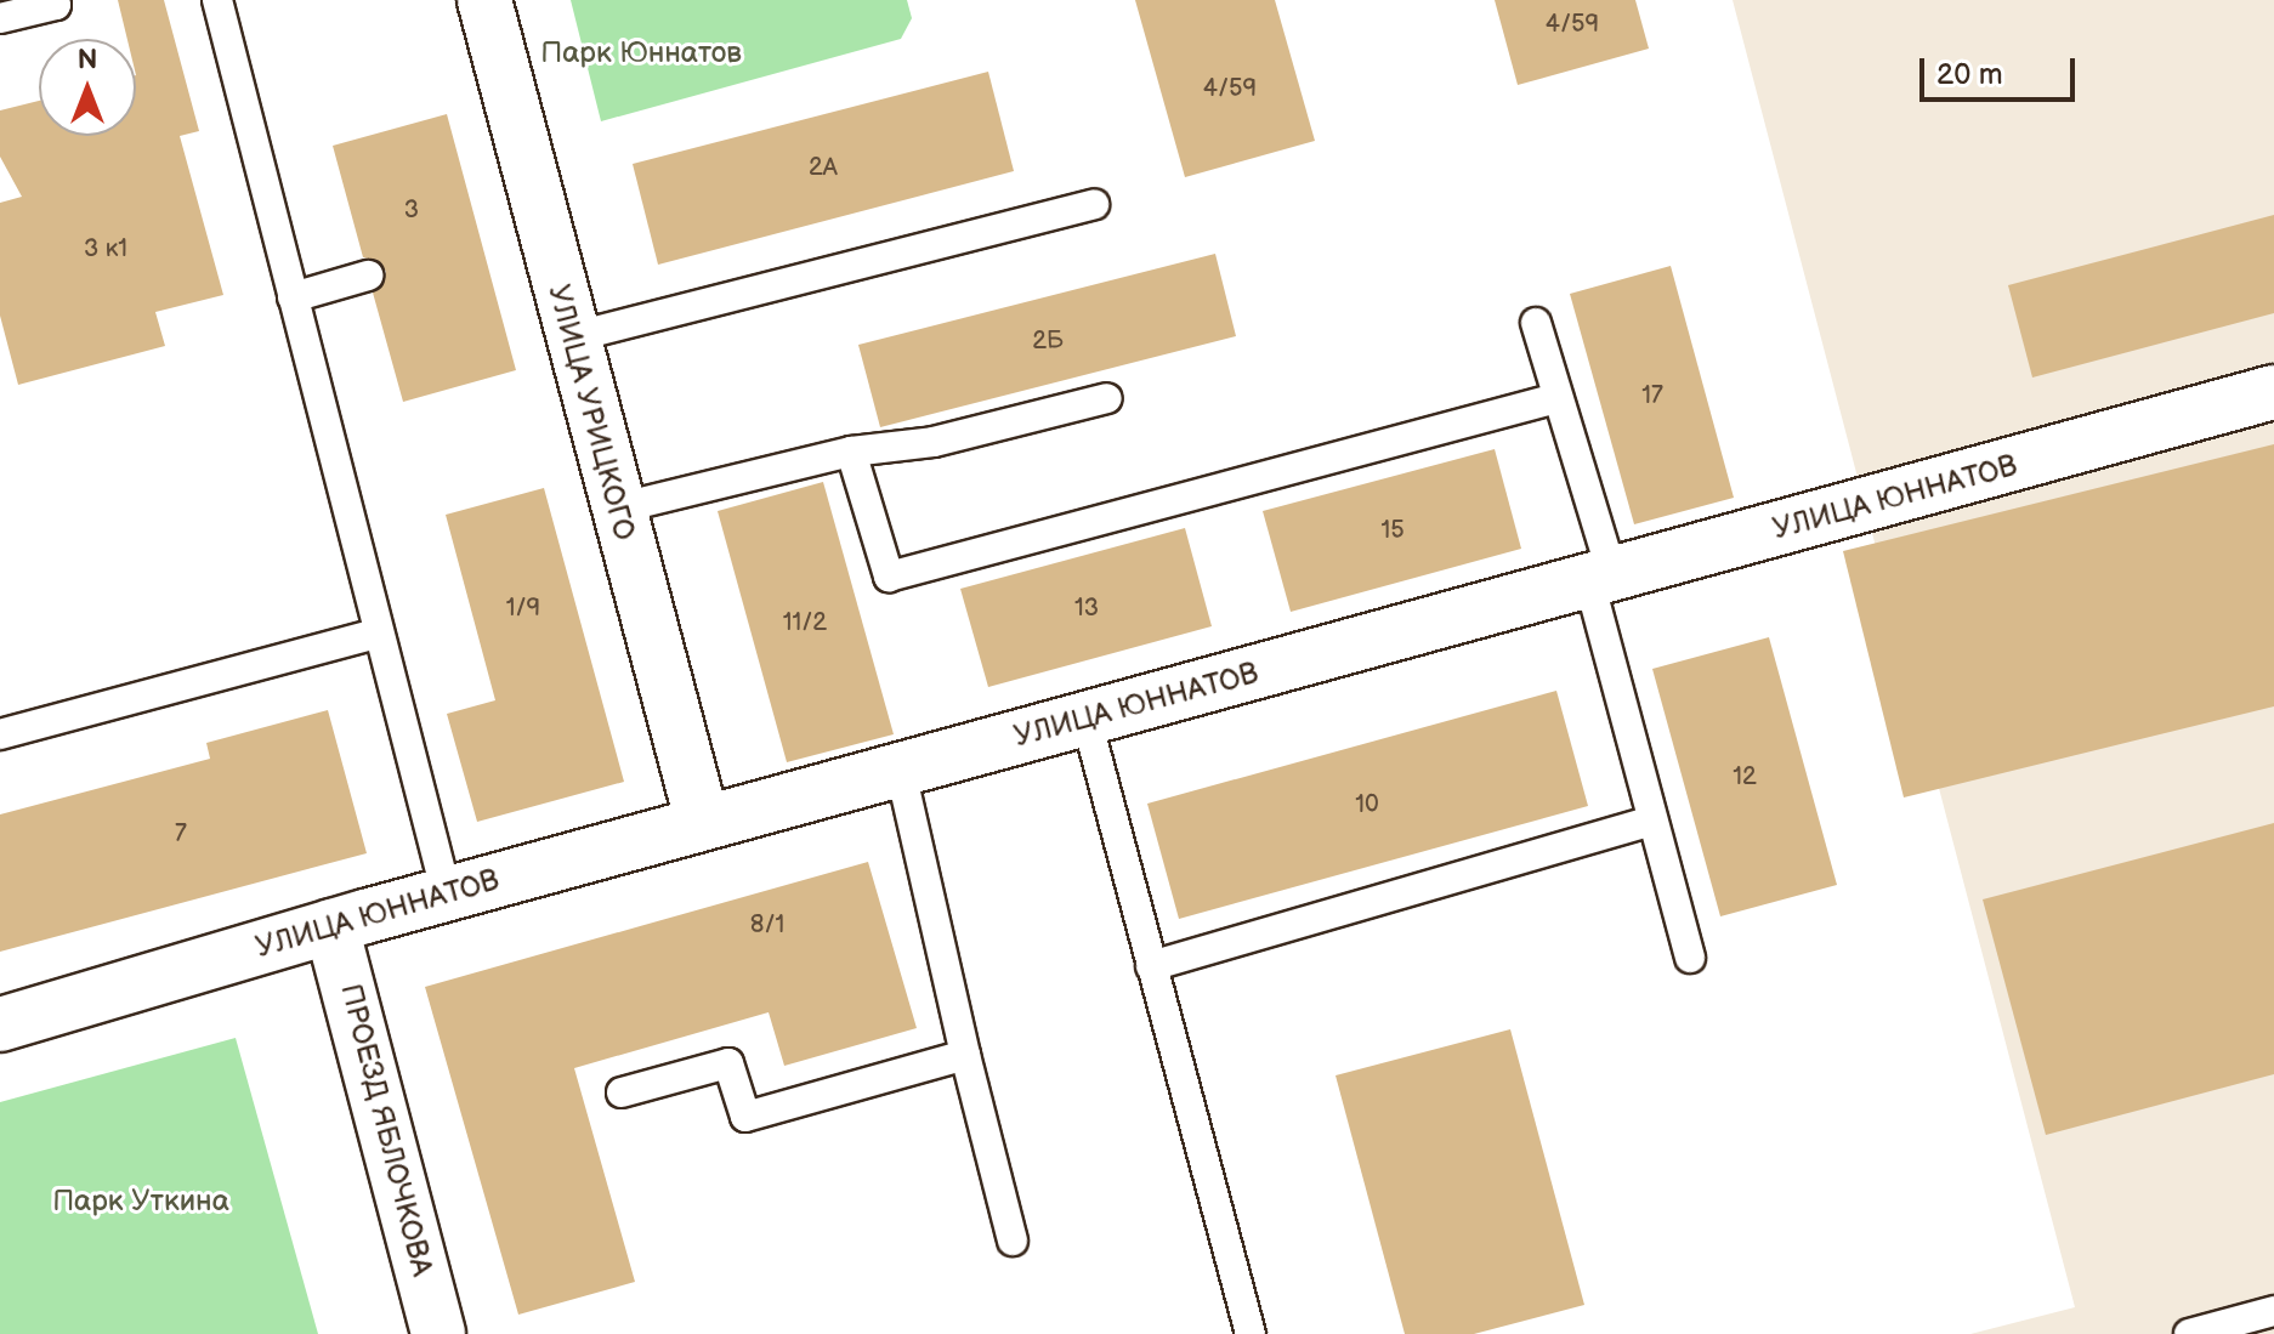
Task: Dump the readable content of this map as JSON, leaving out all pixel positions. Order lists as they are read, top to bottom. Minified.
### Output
{"streets":{"street":["УЛИЦА УРИЦКОГО","УЛИЦА ЮННАТОВ","ПРОЕЗД ЯБЛОЧКОВА"]},"crossings":[["УЛИЦА УРИЦКОГО","УЛИЦА ЮННАТОВ"],["УЛИЦА ЮННАТОВ","ПРОЕЗД ЯБЛОЧКОВА"]],"parks":["Парк Юннатов","Парк Уткина"],"house_numbers":["4/59","4/59","2А","3","3 к1","2Б","17","15","1/9","13","11/2","12","10","7","8/1"],"scale_bar":"20 m","north":"top"}
